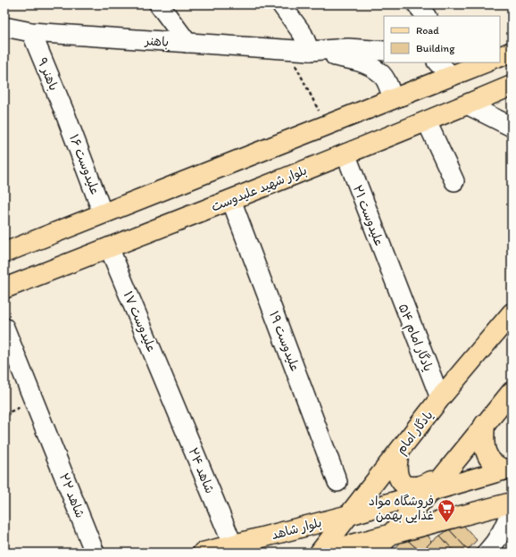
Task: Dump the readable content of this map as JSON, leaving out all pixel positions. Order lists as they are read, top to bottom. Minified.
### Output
{"streets":{"main road":["بلوار شهید علیدوست","یادگار امام","بلوار شاهد"],"street":["باهنر","باهنر ۹","علیدوست ۱۶","علیدوست ۲۱","علیدوست ۱۷","یادگار امام ۵۴","علیدوست ۱۹","شاهد ۲۴","شاهد ۲۲"]},"crossings":[["باهنر","باهنر ۹"],["باهنر ۹","علیدوست ۱۶"],["بلوار شهید علیدوست","علیدوست ۲۱"],["بلوار شهید علیدوست","علیدوست ۱۷"],["بلوار شهید علیدوست","علیدوست ۱۹"],["علیدوست ۲۱","یادگار امام ۵۴"],["علیدوست ۱۷","شاهد ۲۴"],["یادگار امام ۵۴","یادگار امام"],["یادگار امام","بلوار شاهد"],["شاهد ۲۴","بلوار شاهد"]],"places":{"supermarket":["فروشگاه مواد غذایی بهمن"]},"legend":["Road","Building"]}
